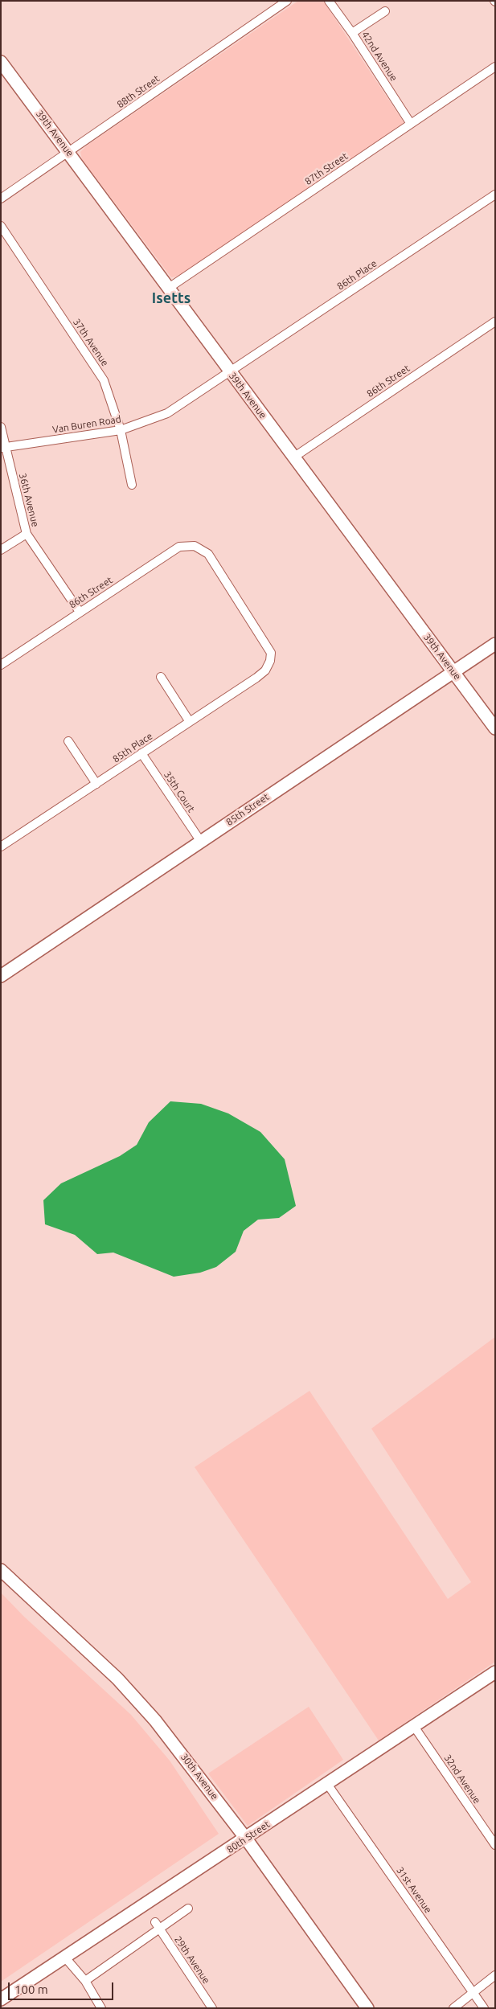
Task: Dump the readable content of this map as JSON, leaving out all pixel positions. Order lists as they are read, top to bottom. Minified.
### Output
{"streets":{"street":["42nd Avenue","88th Street","39th Avenue","87th Street","86th Place","37th Avenue","86th Street","Van Buren Road","36th Avenue","85th Place","35th Court","85th Street","30th Avenue","32nd Avenue","80th Street","31st Avenue","29th Avenue"]},"crossings":[["42nd Avenue","87th Street"],["88th Street","39th Avenue"],["39th Avenue","87th Street"],["39th Avenue","86th Place"],["39th Avenue","86th Street"],["39th Avenue","Van Buren Road"],["39th Avenue","85th Street"],["86th Place","Van Buren Road"],["37th Avenue","Van Buren Road"],["86th Street","36th Avenue"],["86th Street","85th Place"],["Van Buren Road","36th Avenue"],["85th Place","35th Court"],["35th Court","85th Street"],["30th Avenue","80th Street"],["32nd Avenue","80th Street"],["80th Street","31st Avenue"]],"districts":["Isetts"],"scale_bar":"100 m"}
